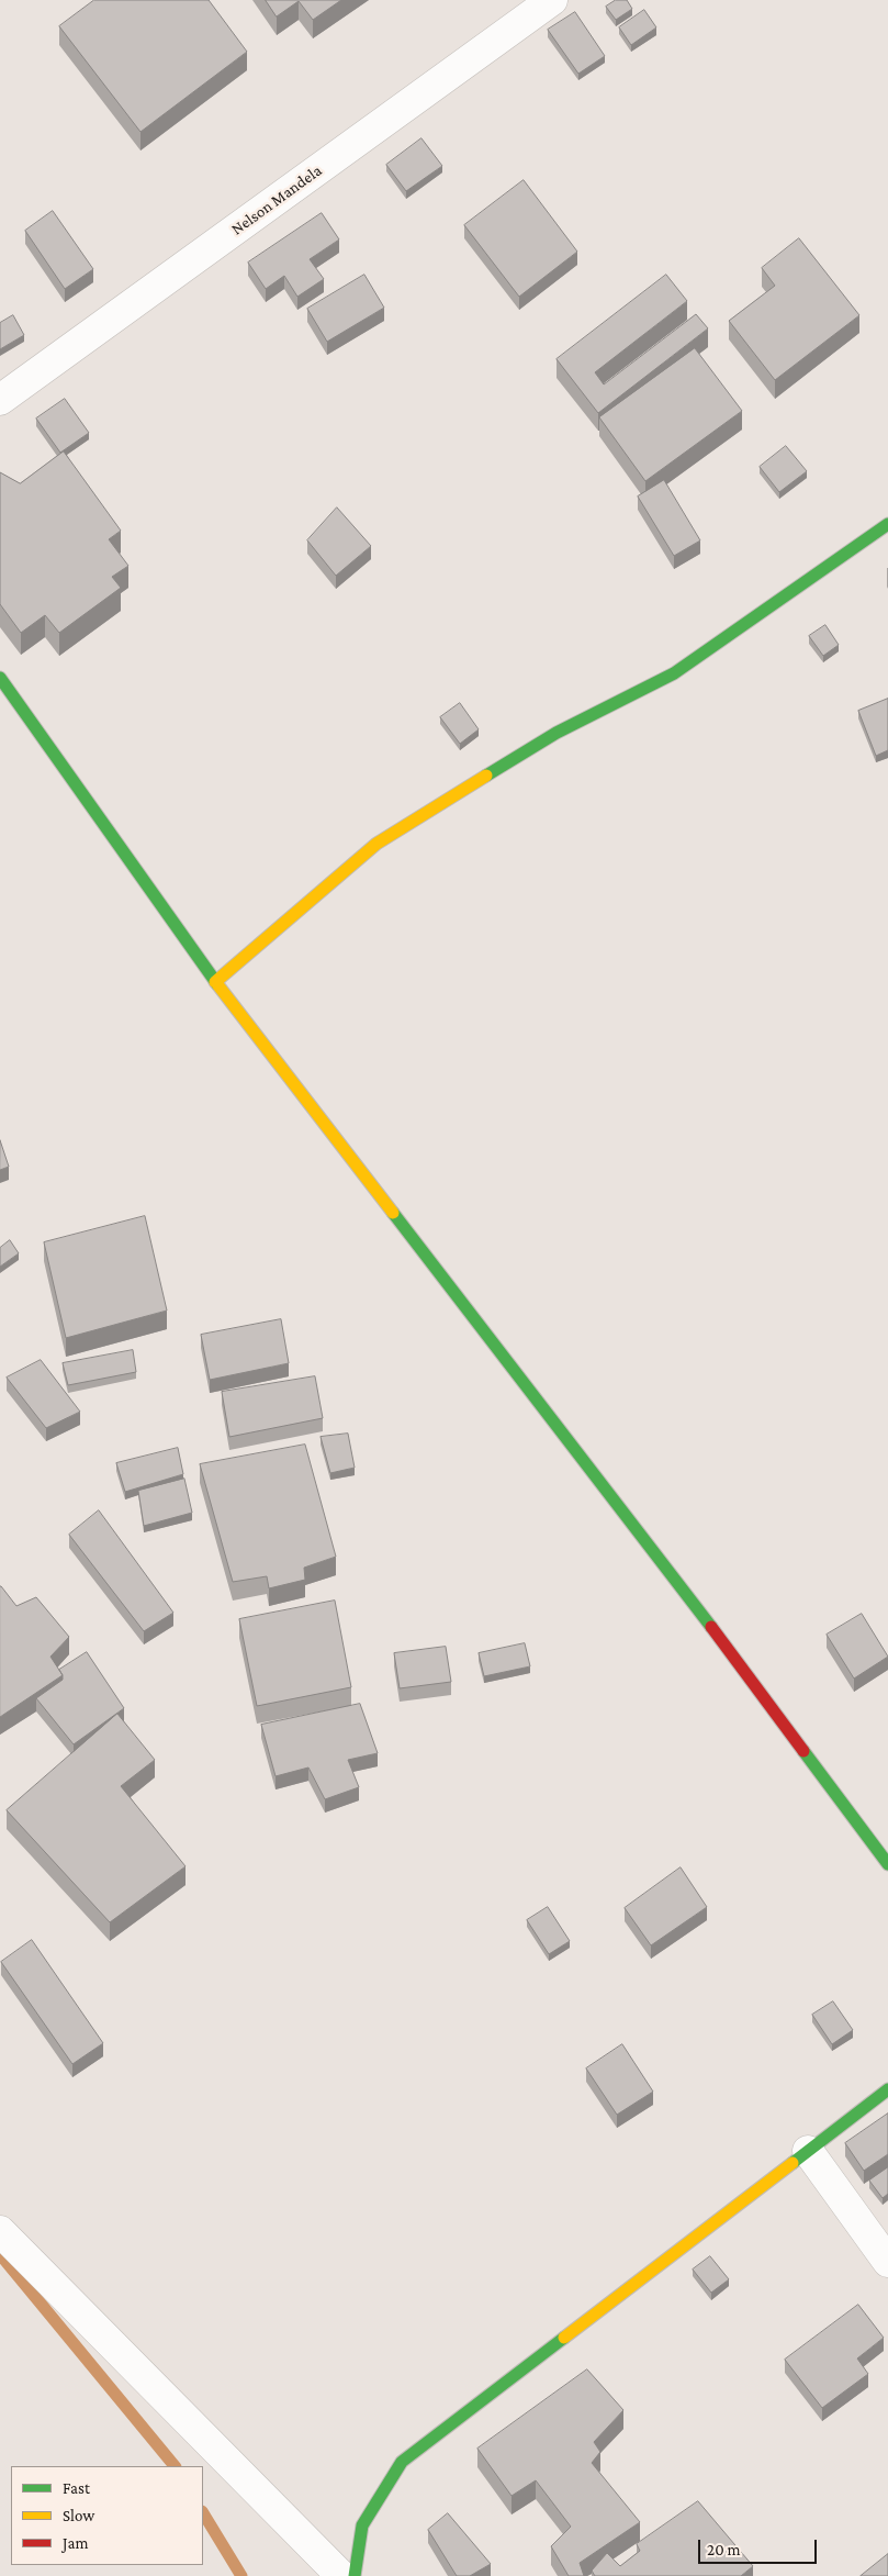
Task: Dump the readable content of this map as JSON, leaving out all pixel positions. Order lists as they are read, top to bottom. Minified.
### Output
{"streets":{"street":["Nelson Mandela"]},"legend":["Fast","Slow","Jam"],"scale_bar":"20 m"}
